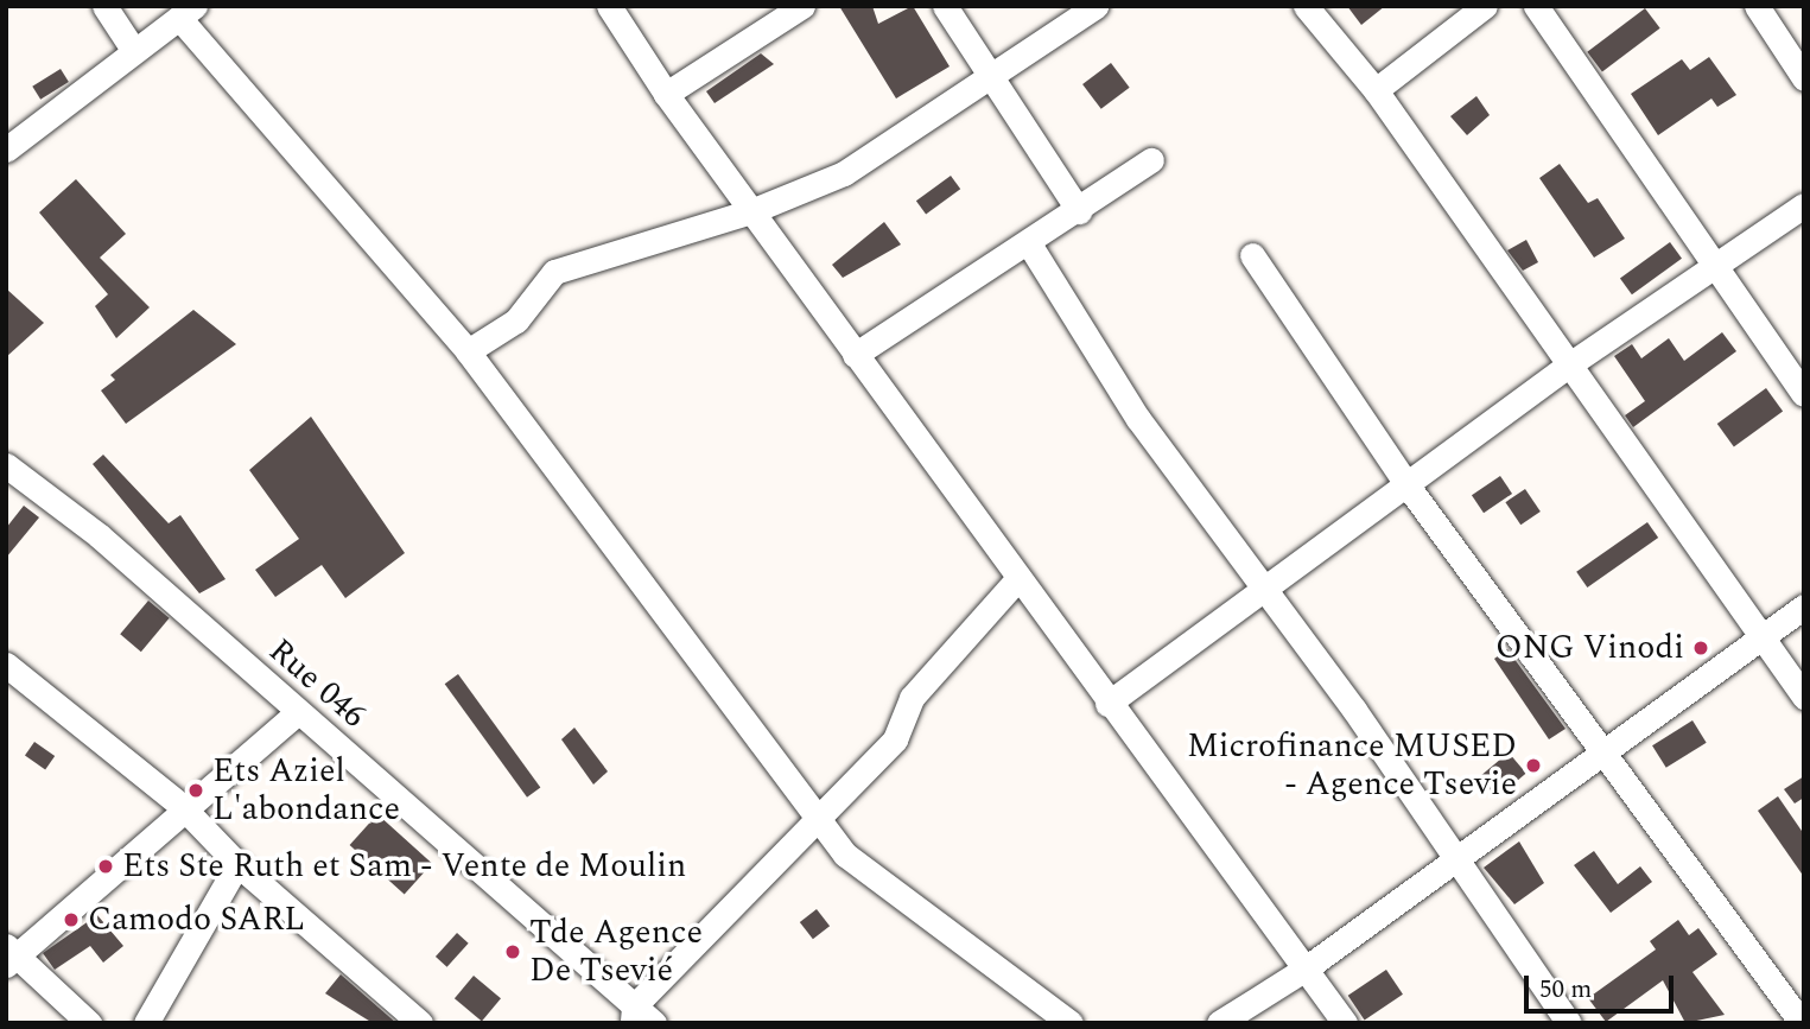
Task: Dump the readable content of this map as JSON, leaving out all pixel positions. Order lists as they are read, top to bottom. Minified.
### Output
{"streets":{"street":["Rue 046"]},"places":["ONG Vinodi","Microfinance MUSED - Agence Tsevie","Ets Aziel L'abondance","Ets Ste Ruth et Sam - Vente de Moulin","Camodo SARL","Tde Agence De Tsevié"],"scale_bar":"50 m"}
